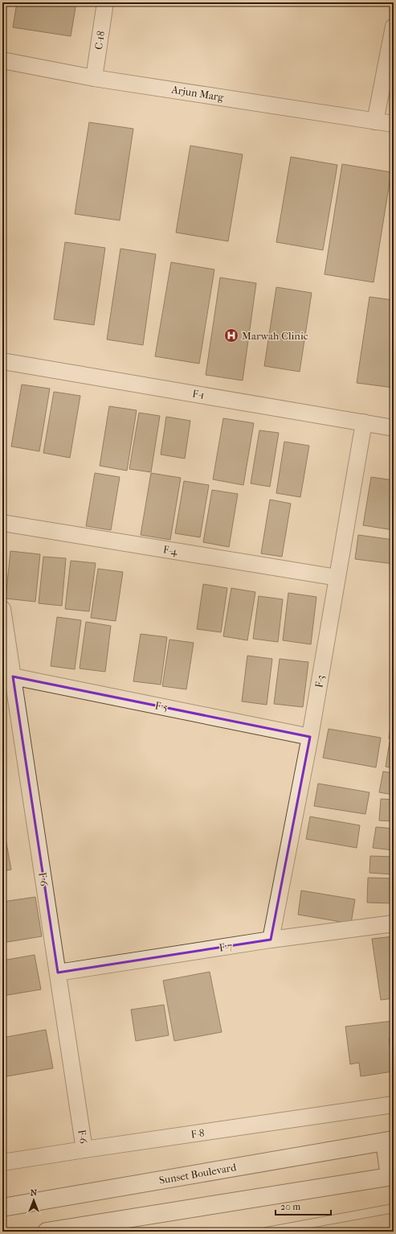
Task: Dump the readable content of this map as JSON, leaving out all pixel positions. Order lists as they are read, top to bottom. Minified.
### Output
{"streets":{"main road":["Sunset Boulevard"],"street":["C-18","Arjun Marg","F-1","F-4","F-3","F-5","F-6","F-7","F-8"]},"crossings":[["C-18","Arjun Marg"],["F-1","F-3"],["F-4","F-3"],["F-3","F-5"],["F-3","F-7"],["F-5","F-6"],["F-6","F-7"],["F-6","F-8"]],"places":{"hospital":["Marwah Clinic"]},"scale_bar":"20 m","north":"top"}
